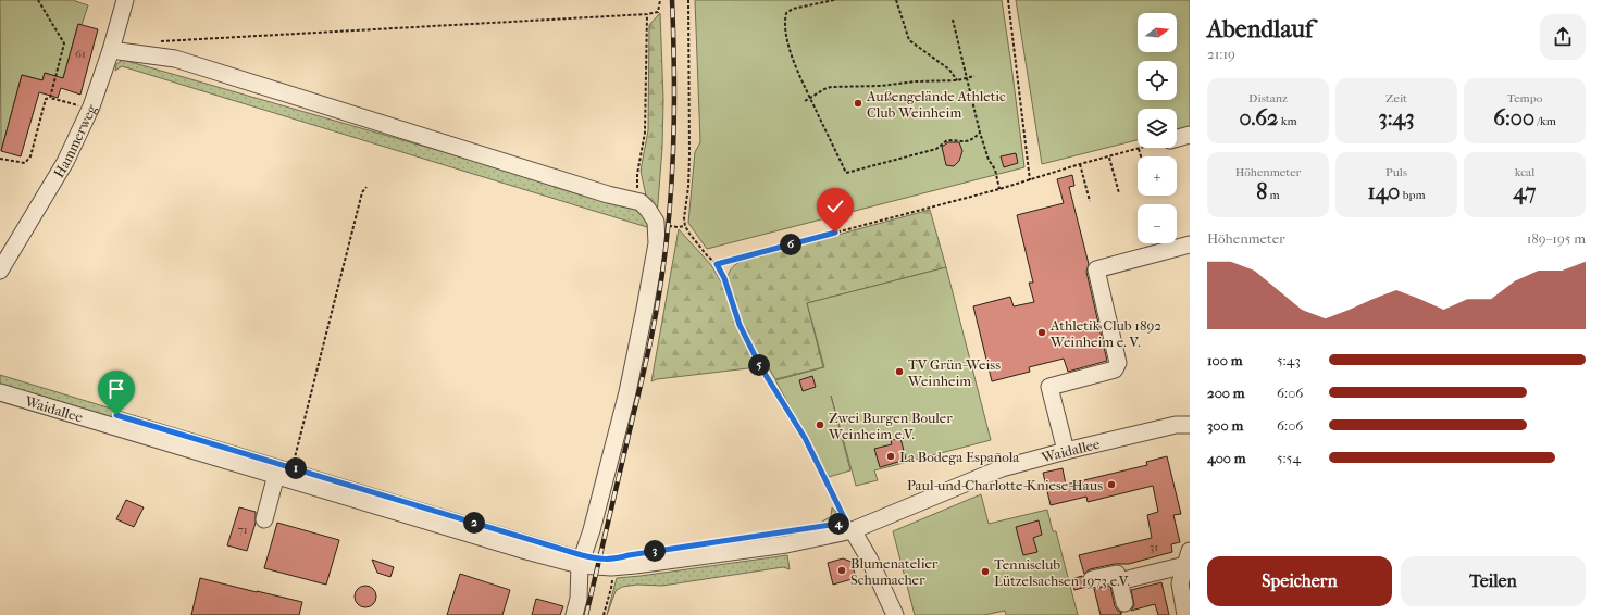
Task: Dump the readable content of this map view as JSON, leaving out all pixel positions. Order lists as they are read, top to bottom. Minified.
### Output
{"streets":{"street":["Hammerweg","Waidallee"]},"places":["Außengelände Athletic Club Weinheim","Athletik Club 1892 Weinheim e. V.","TV Grün-Weiss Weinheim","Zwei Burgen Bouler Weinheim e.V.","La Bodega Española","Paul-und-Charlotte-Kniese-Haus","Blumenatelier Schumacher","Tennisclub Lützelsachsen 1973 e.V."],"house_numbers":["61","71","31"],"north":"right","page":{"heading":["Abendlauf","21:19"],"map_buttons":["+","−"],"stats":[["Distanz","0.62 km"],["Zeit","3:43"],["Tempo","6:00 /km"],["Höhenmeter","8 m"],["Puls","140 bpm"],["kcal","47"]],"chart":["Höhenmeter","189–195 m"],"pins":["6","5","1","2","4","3"],"list":[{"name":"100 m","note":"5:43"},{"name":"200 m","note":"6:06"},{"name":"300 m","note":"6:06"},{"name":"400 m","note":"5:54"}],"buttons":["Speichern","Teilen"]}}
